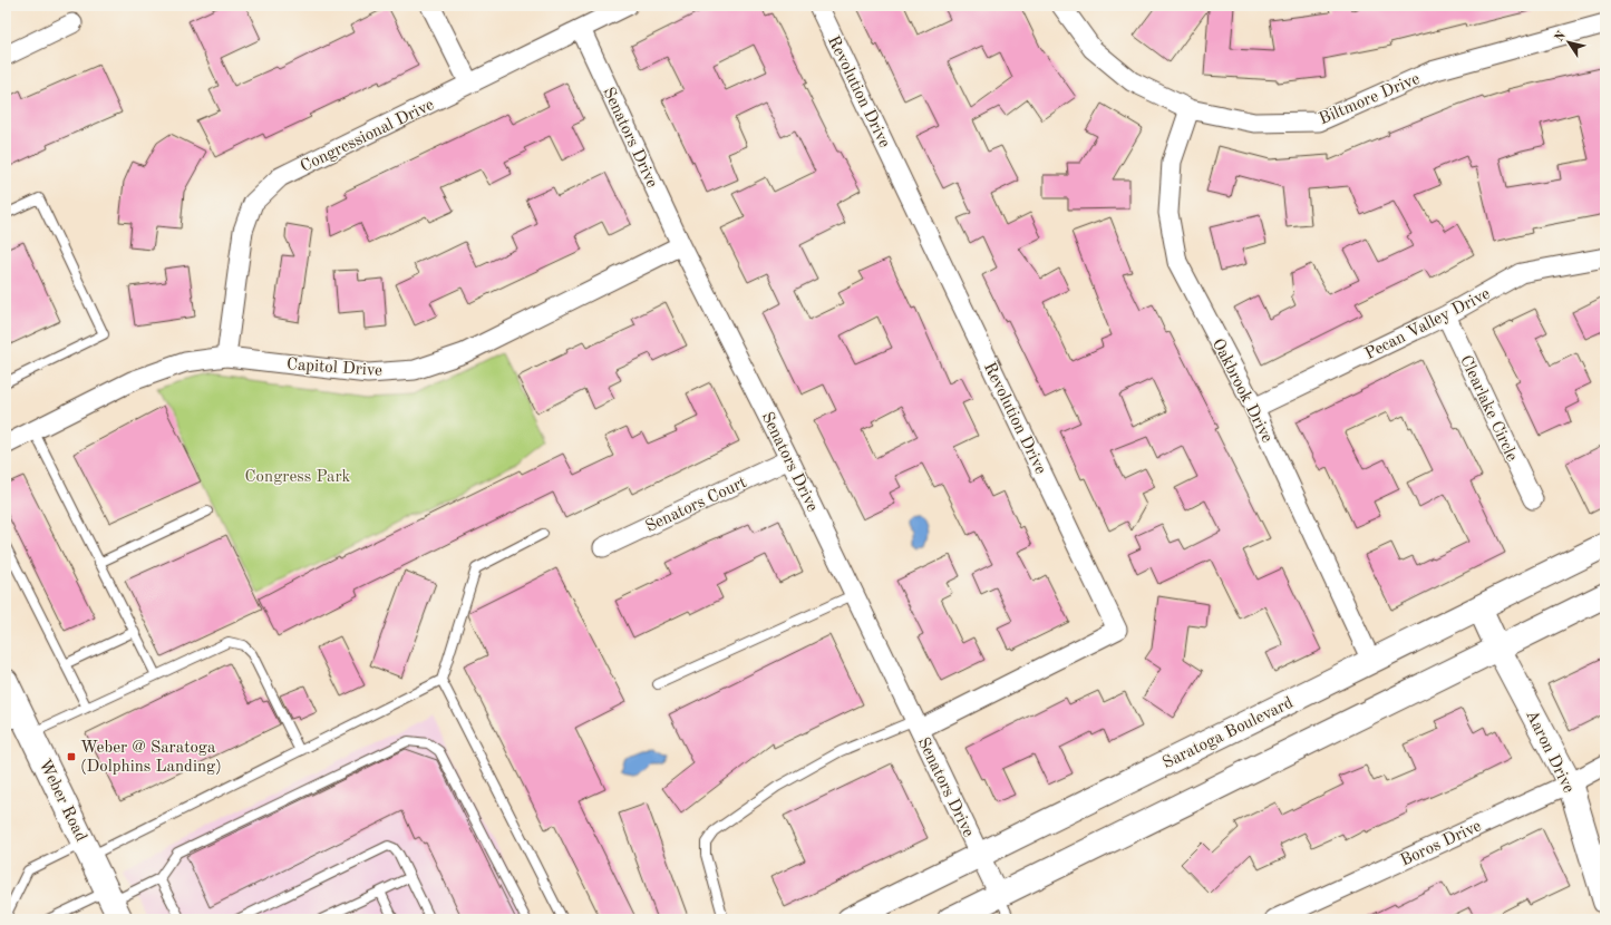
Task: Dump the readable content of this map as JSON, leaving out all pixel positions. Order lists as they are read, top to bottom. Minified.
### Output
{"streets":{"main road":["Saratoga Boulevard","Aaron Drive","Weber Road"],"street":["Revolution Drive","Biltmore Drive","Congressional Drive","Senators Drive","Pecan Valley Drive","Capitol Drive","Oakbrook Drive","Clearlake Circle","Senators Court","Boros Drive"]},"crossings":[["Revolution Drive","Senators Drive"],["Biltmore Drive","Oakbrook Drive"],["Congressional Drive","Senators Drive"],["Congressional Drive","Capitol Drive"],["Senators Drive","Capitol Drive"],["Senators Drive","Senators Court"],["Senators Drive","Saratoga Boulevard"],["Pecan Valley Drive","Oakbrook Drive"],["Pecan Valley Drive","Clearlake Circle"],["Oakbrook Drive","Saratoga Boulevard"],["Saratoga Boulevard","Aaron Drive"],["Aaron Drive","Boros Drive"]],"parks":["Congress Park"],"places":{"transit":["Weber @ Saratoga (Dolphins Landing)"]},"north":"top left"}
